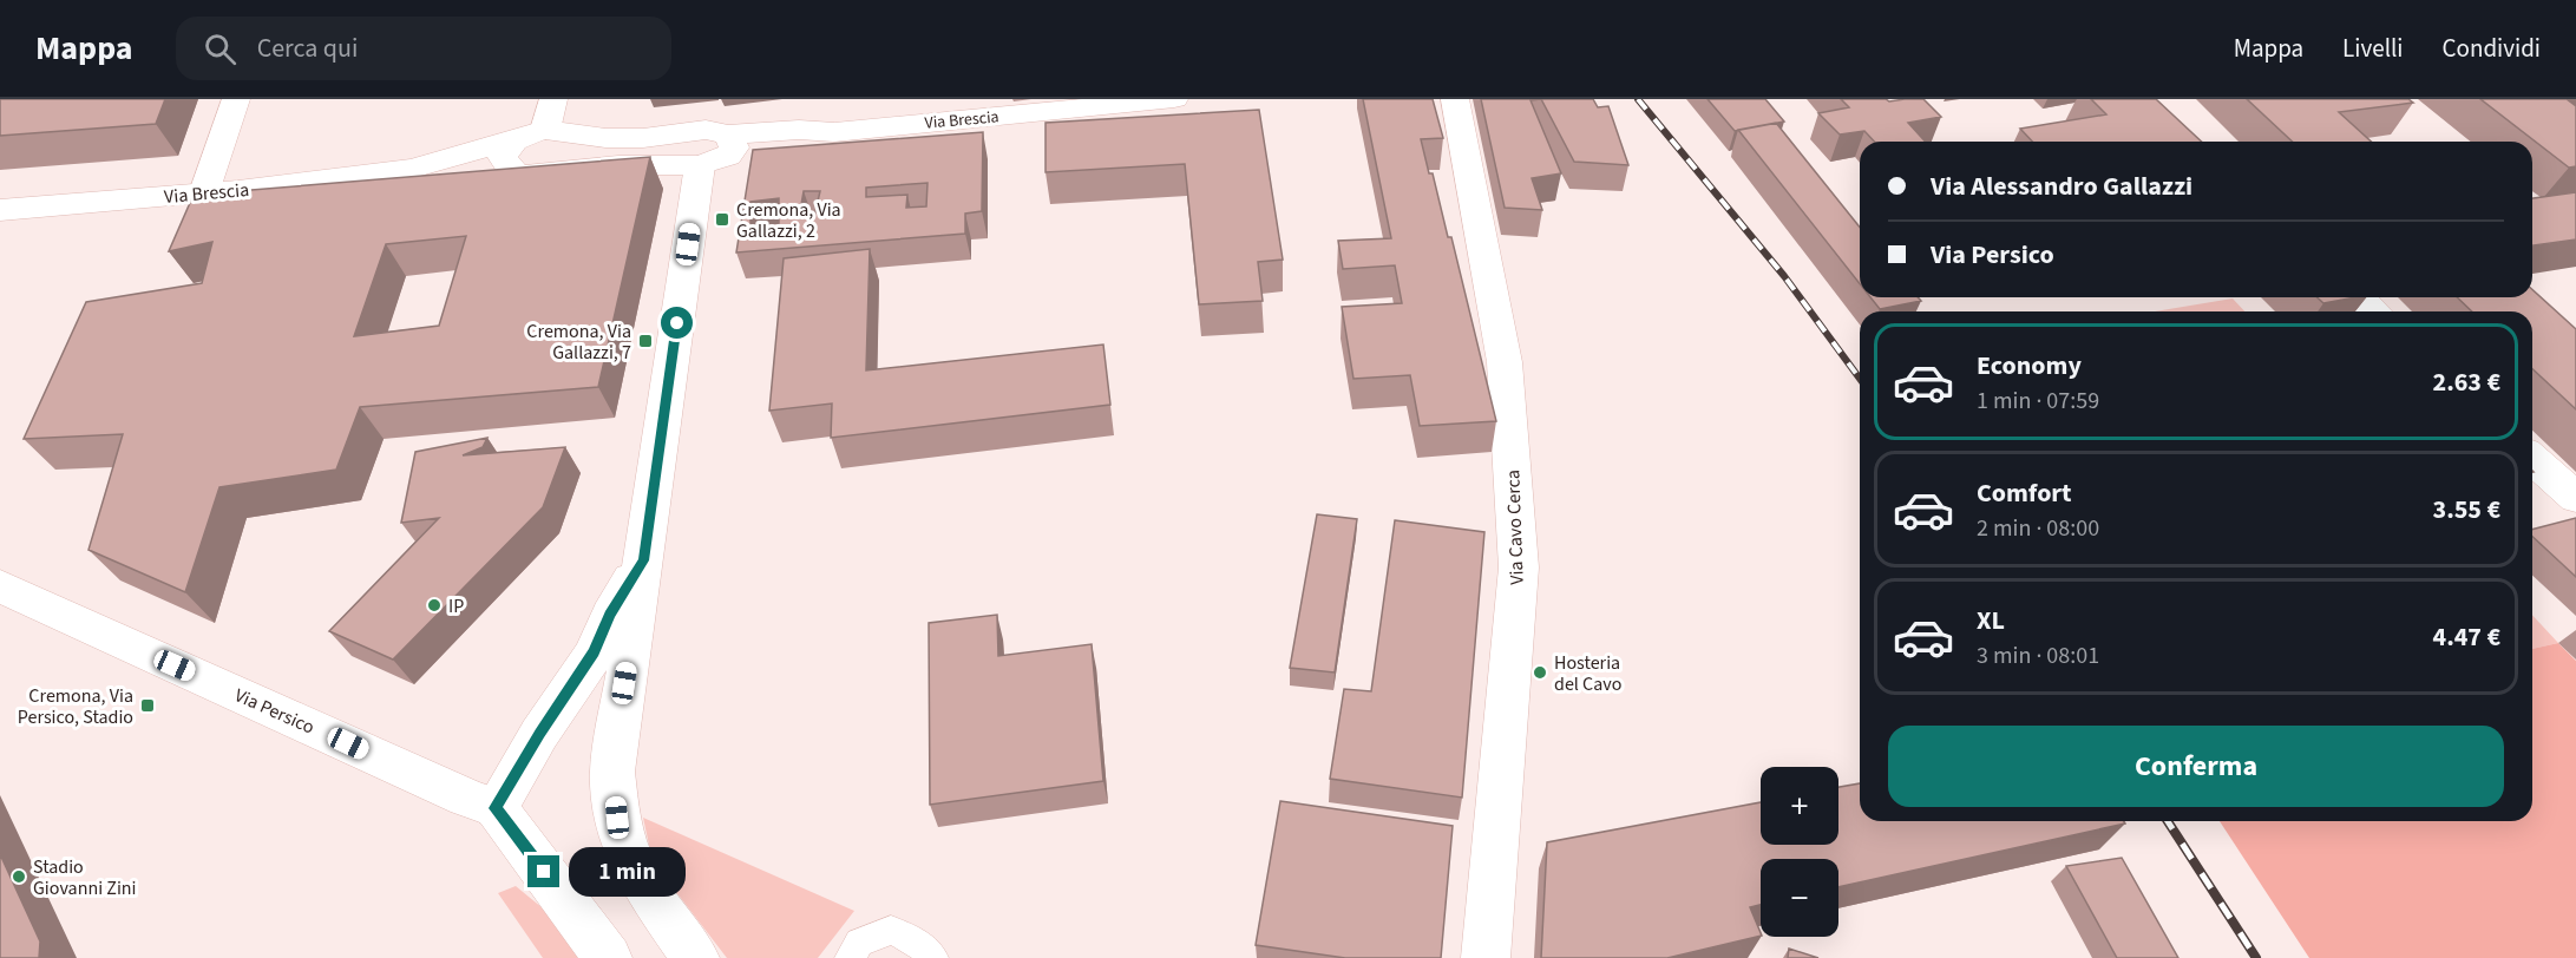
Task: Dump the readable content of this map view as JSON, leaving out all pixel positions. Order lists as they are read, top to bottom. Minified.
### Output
{"streets":{"street":["Via Brescia","Via Cavo Cerca","Via Persico"]},"places":{"transit":["Cremona, Via Gallazzi, 2","Cremona, Via Gallazzi, 7","Cremona, Via Persico, Stadio"],"other":["IP","Hosteria del Cavo","Stadio Giovanni Zini"]},"page":{"header":"Mappa","search":"Cerca qui","nav":["Mappa","Livelli","Condividi"],"banner":["Via Alessandro Gallazzi","Via Persico"],"list":[{"name":"Economy","note":"1 min · 07:59","value":"2.63 €"},{"name":"Comfort","note":"2 min · 08:00","value":"3.55 €"},{"name":"XL","note":"3 min · 08:01","value":"4.47 €"}],"buttons":"Conferma","map_buttons":["+","−"],"bubble":"1 min"}}
